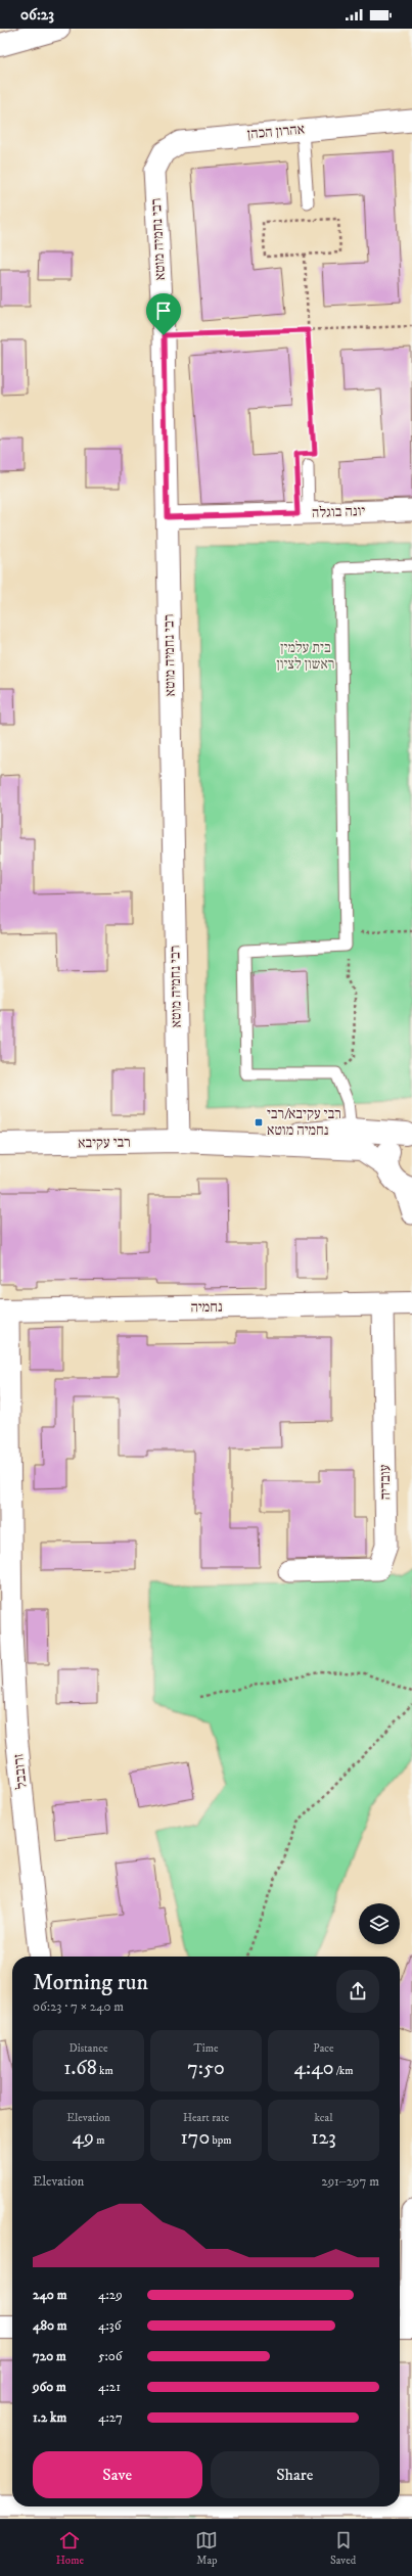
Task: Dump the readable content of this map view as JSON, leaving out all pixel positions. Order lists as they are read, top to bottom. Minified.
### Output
{"streets":{"street":["אהרון הכהן","רבי נחמיה מוטא","יונה בוגלה","רבי עקיבא","נחמיה","עובדיה","זרובבל"]},"crossings":[["אהרון הכהן","רבי נחמיה מוטא"],["רבי נחמיה מוטא","יונה בוגלה"],["רבי נחמיה מוטא","רבי עקיבא"],["נחמיה","עובדיה"],["נחמיה","זרובבל"]],"parks":["בית עלמין ראשון לציון"],"places":{"transit":["רבי עקיבא/רבי נחמיה מוטא"]},"page":{"status":"06:23","heading":["Morning run","06:23 · 7 × 240 m"],"stats":[["Distance","1.68 km"],["Time","7:50"],["Pace","4:40 /km"],["Elevation","49 m"],["Heart rate","170 bpm"],["kcal","123"]],"chart":["Elevation","291–297 m"],"list":[{"name":"240 m","note":"4:29"},{"name":"480 m","note":"4:36"},{"name":"720 m","note":"5:06"},{"name":"960 m","note":"4:21"},{"name":"1.2 km","note":"4:27"}],"buttons":["Save","Share"],"tabs":["Home","Map","Saved"]}}
